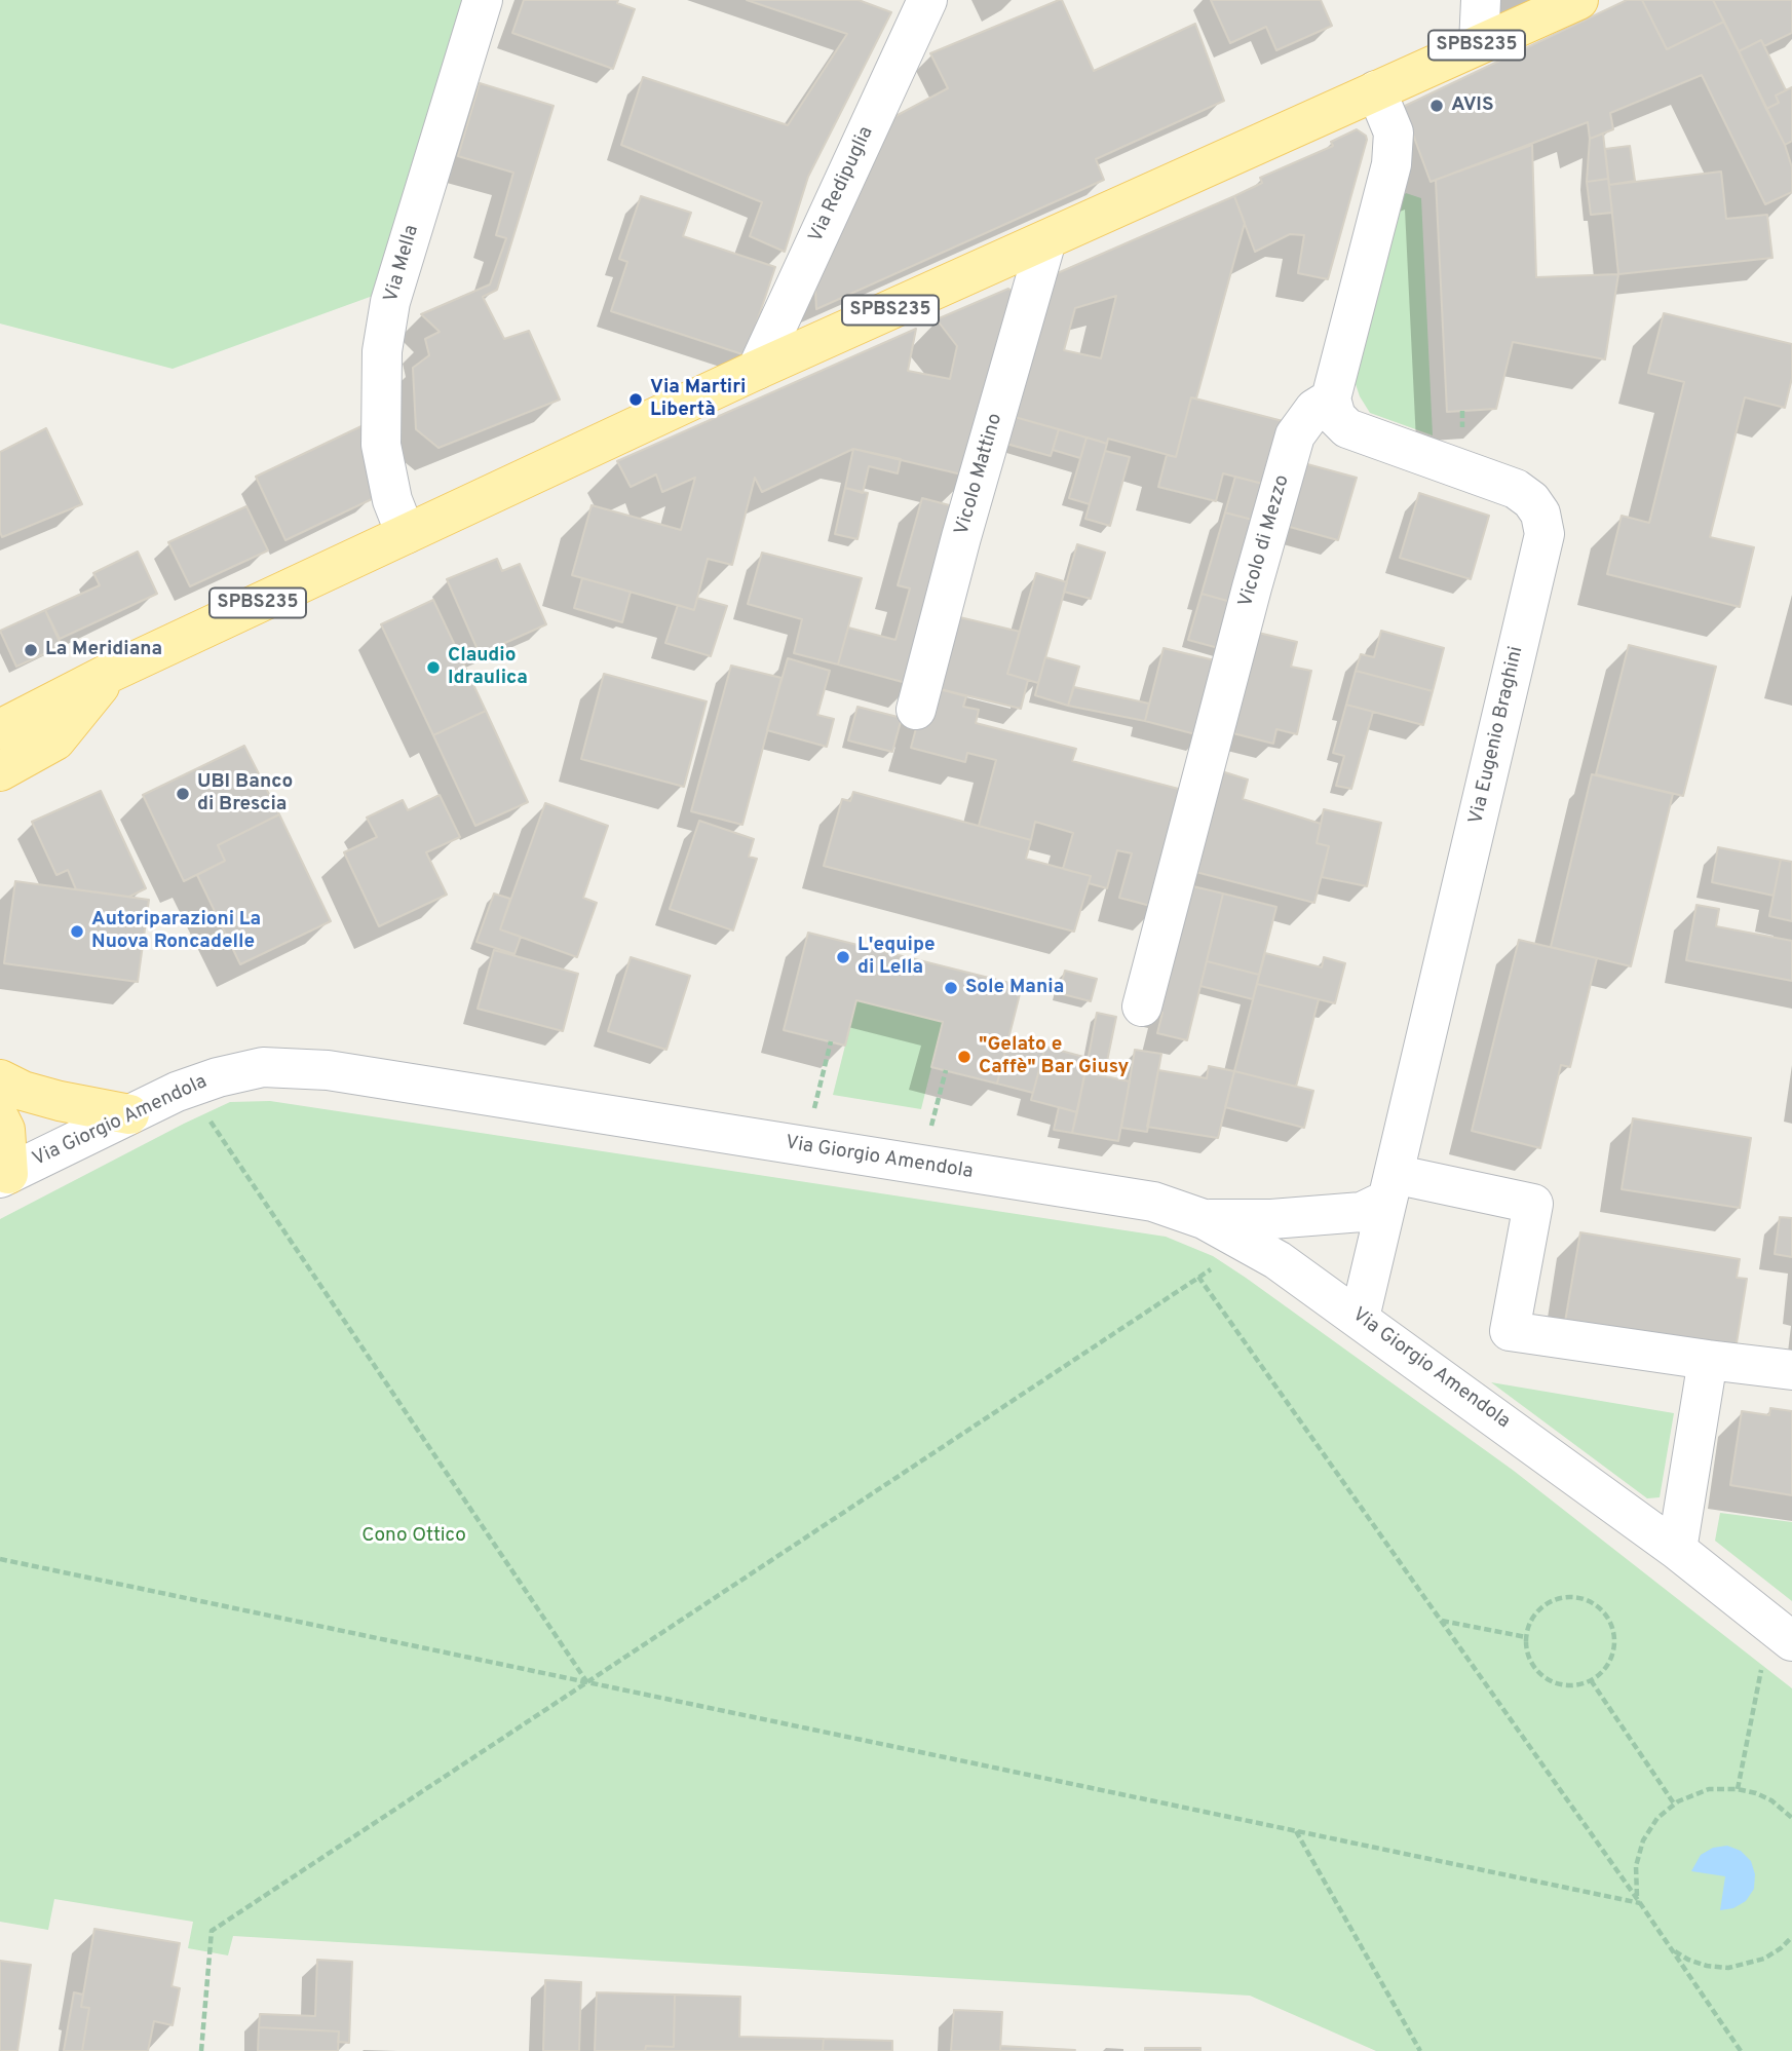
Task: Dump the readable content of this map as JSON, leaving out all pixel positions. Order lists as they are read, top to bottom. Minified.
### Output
{"streets":{"main road":["SPBS235"],"street":["Via Redipuglia","Via Mella","Vicolo Mattino","Vicolo di Mezzo","Via Eugenio Braghini","Via Giorgio Amendola"]},"crossings":[["SPBS235","Via Redipuglia"],["SPBS235","Via Mella"],["SPBS235","Vicolo Mattino"],["Vicolo di Mezzo","Via Eugenio Braghini"],["Via Eugenio Braghini","Via Giorgio Amendola"]],"parks":["Cono Ottico"],"places":["AVIS","Via Martiri Libertà","La Meridiana","Claudio Idraulica","UBI Banco di Brescia","Autoriparazioni La Nuova Roncadelle","L'equipe di Lella","Sole Mania","\"Gelato e Caffè\" Bar Giusy"]}
